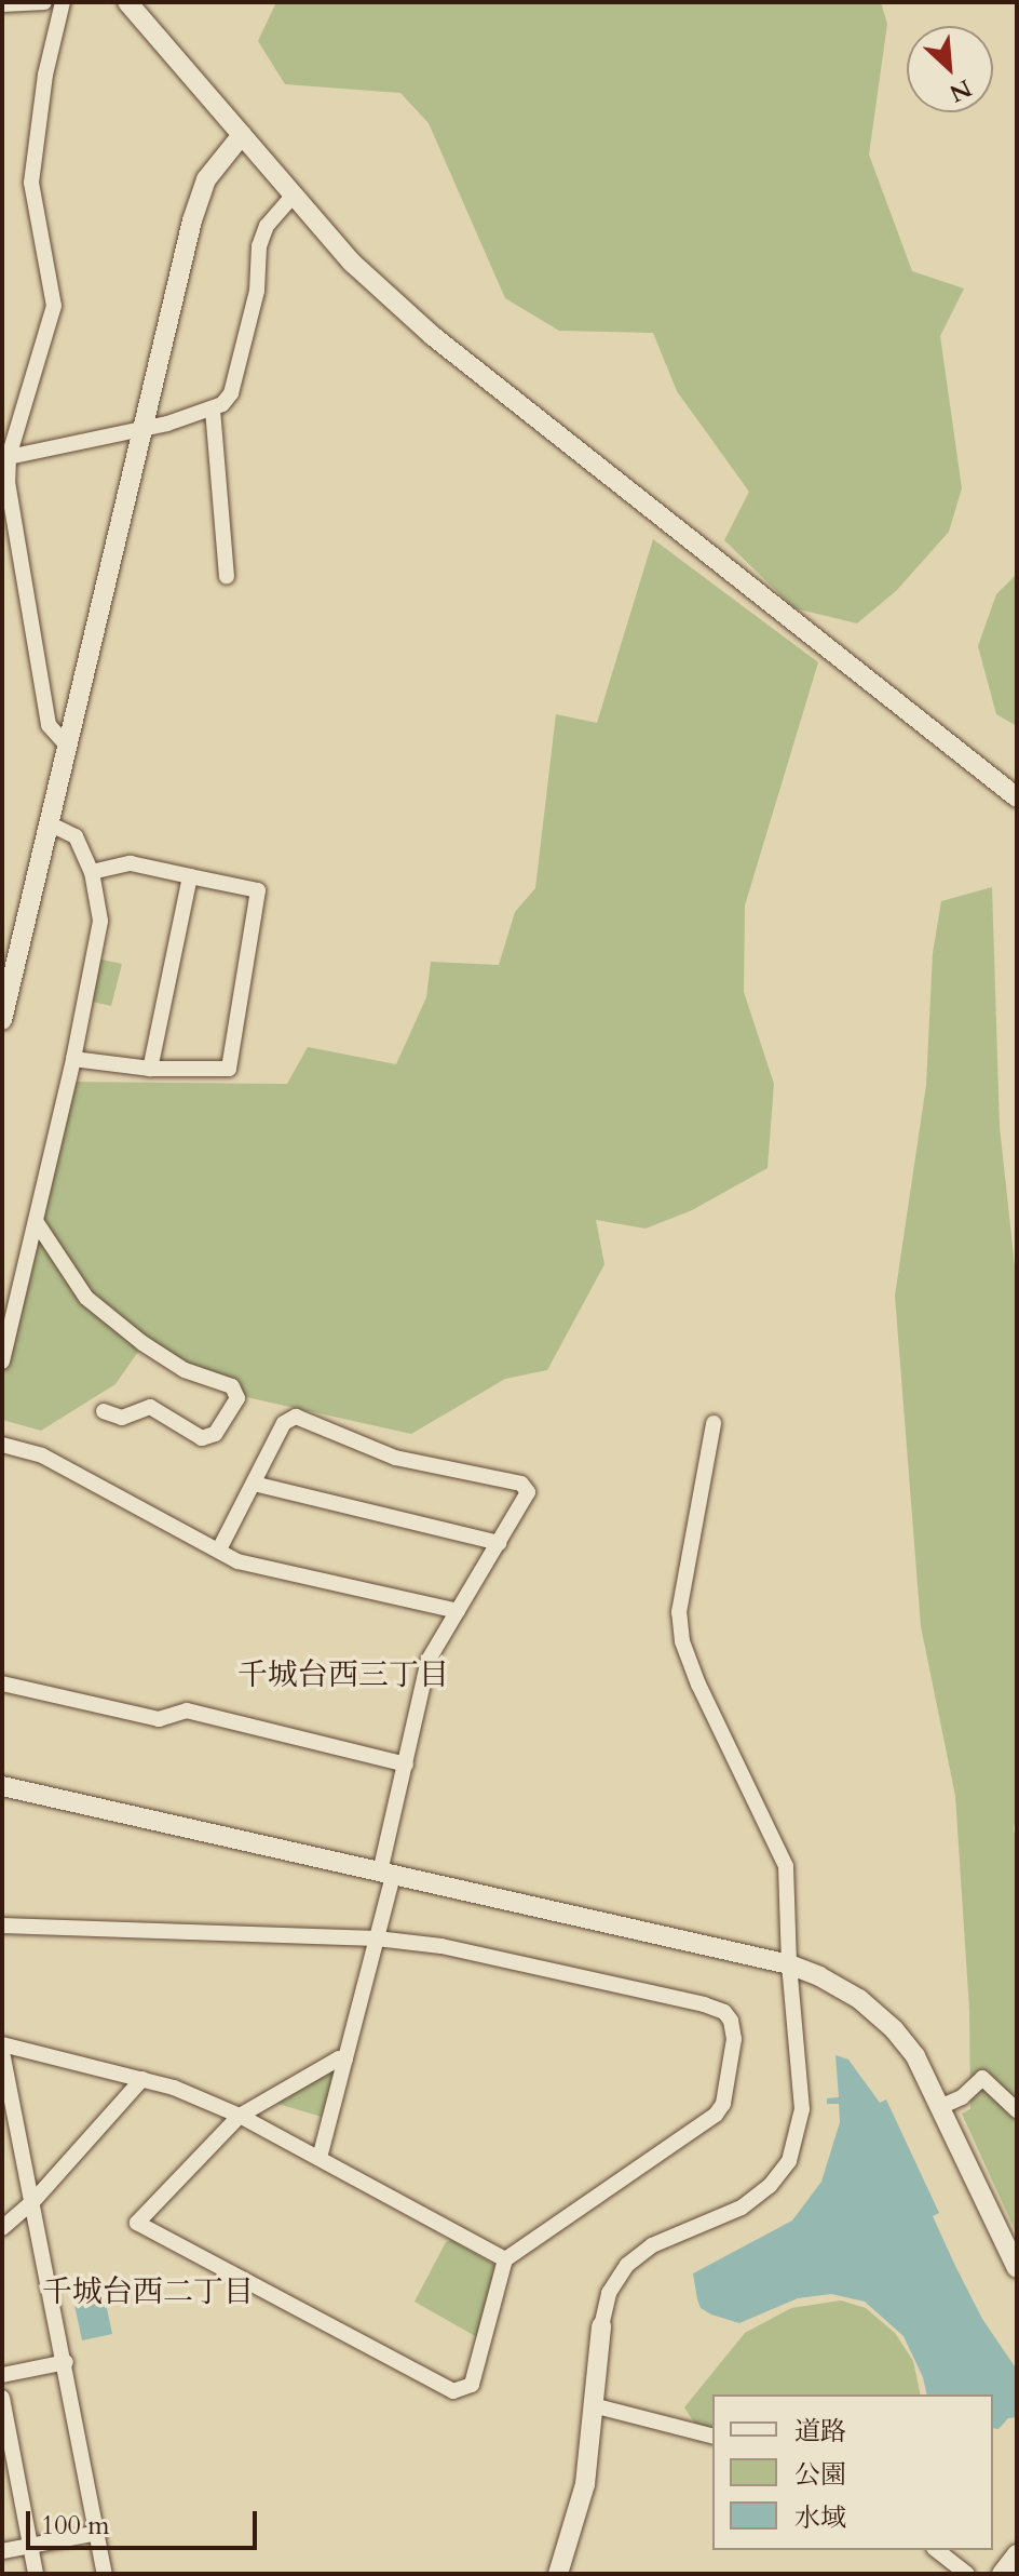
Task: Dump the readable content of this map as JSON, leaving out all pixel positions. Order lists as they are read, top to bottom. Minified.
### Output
{"districts":["千城台西三丁目","千城台西二丁目"],"legend":["道路","公園","水域"],"scale_bar":"100 m","north":"bottom right"}
